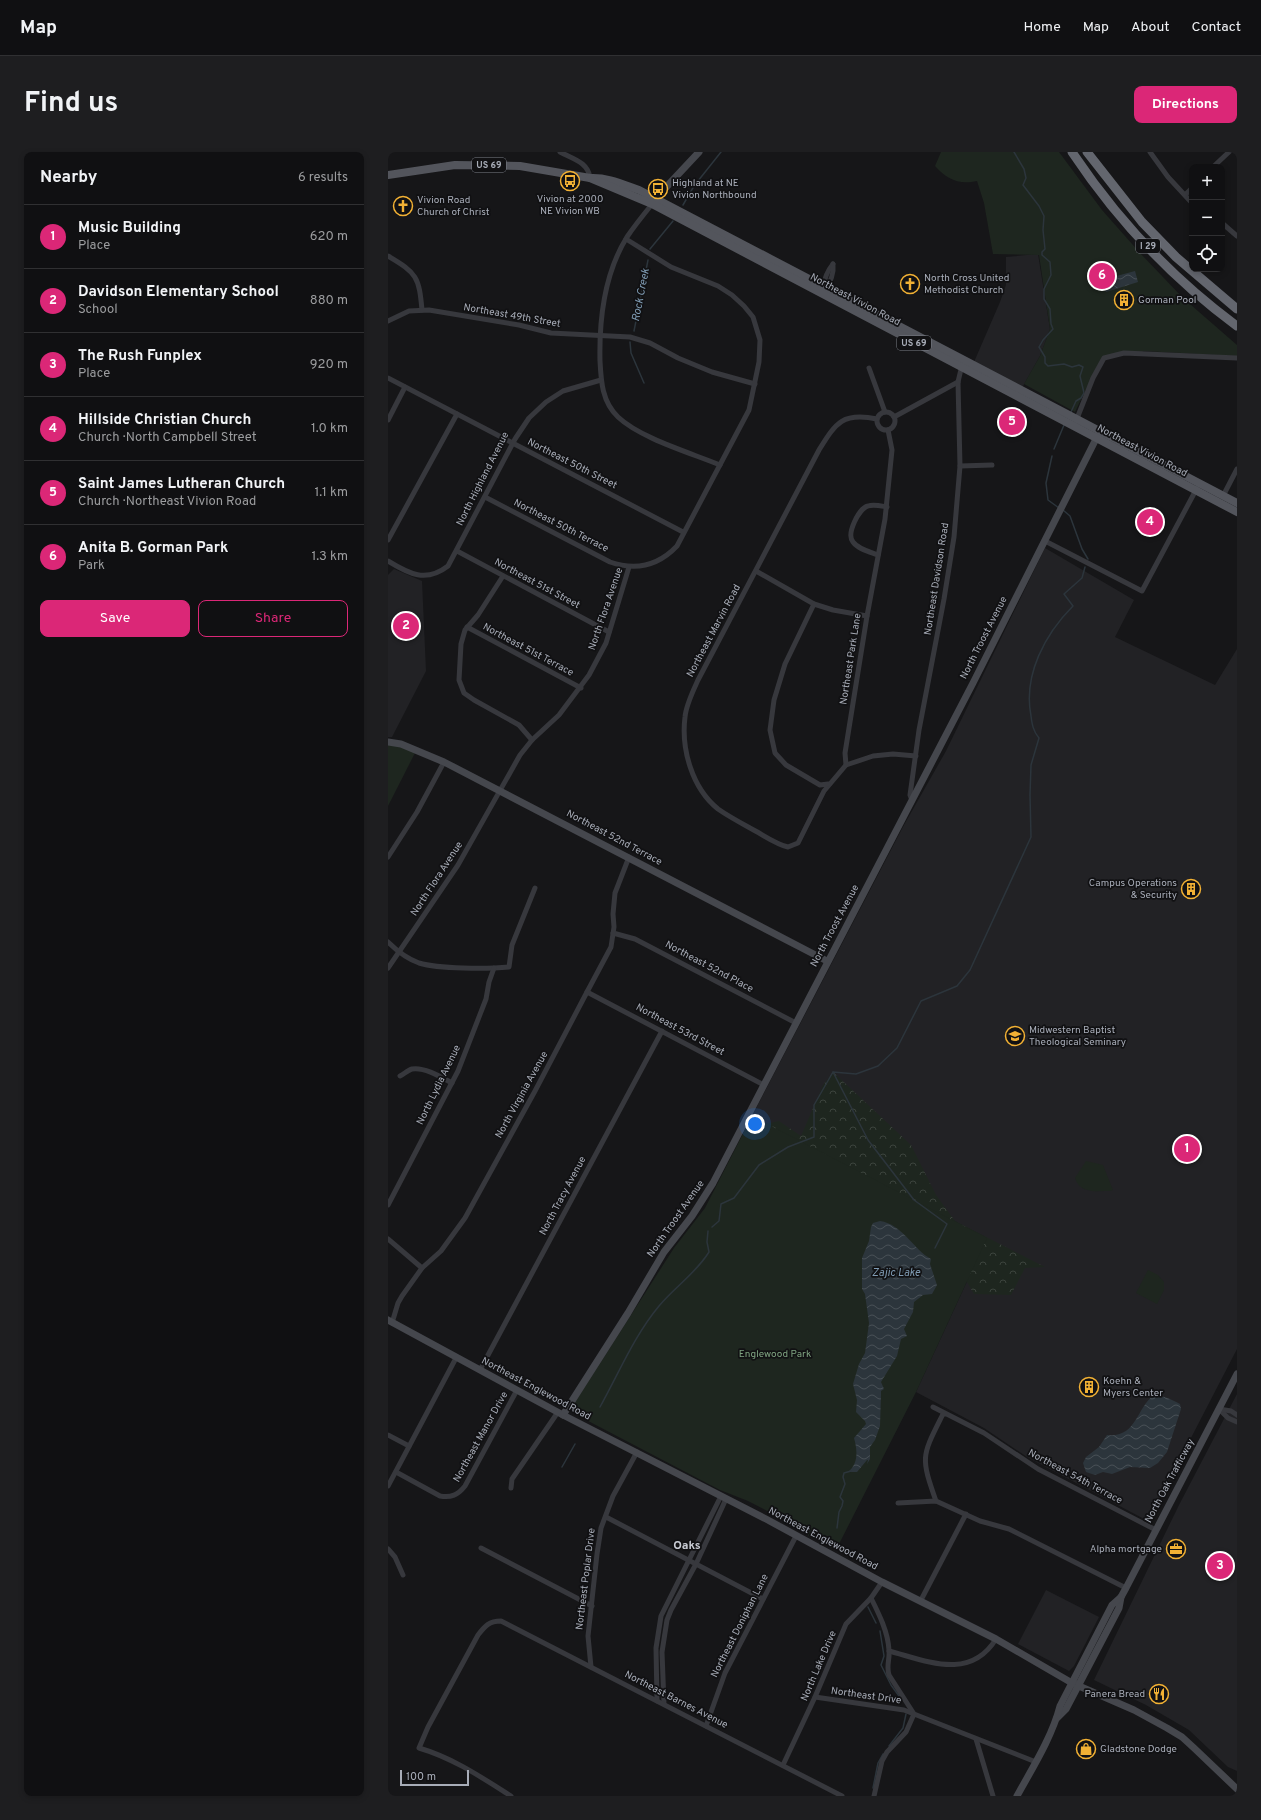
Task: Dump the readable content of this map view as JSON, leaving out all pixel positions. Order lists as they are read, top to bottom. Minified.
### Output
{"streets":{"highway":["I 29"],"main road":["US 69","Northeast Vivion Road"],"street":["Northeast 49th Street","Northeast 50th Street","North Highland Avenue","Northeast 50th Terrace","Northeast Davidson Road","Northeast 51st Street","North Flora Avenue","Northeast Marvin Road","North Troost Avenue","Northeast 51st Terrace","Northeast Park Lane","Northeast 52nd Terrace","Northeast 52nd Place","Northeast 53rd Street","North Lydia Avenue","North Virginia Avenue","North Tracy Avenue","Northeast Englewood Road","Northeast Manor Drive","Northeast 54th Terrace","North Oak Trafficway","Northeast Poplar Drive","Northeast Doniphan Lane","North Lake Drive","Northeast Drive","Northeast Barnes Avenue"]},"crossings":[["Northeast Vivion Road","Northeast Davidson Road"],["Northeast Vivion Road","North Troost Avenue"],["Northeast 49th Street","North Flora Avenue"],["Northeast 50th Street","North Highland Avenue"],["Northeast 50th Street","North Flora Avenue"],["North Highland Avenue","Northeast 50th Terrace"],["North Highland Avenue","Northeast 51st Street"],["Northeast 50th Terrace","North Flora Avenue"],["Northeast Davidson Road","North Troost Avenue"],["Northeast 51st Street","North Flora Avenue"],["North Flora Avenue","Northeast 51st Terrace"],["North Flora Avenue","Northeast 52nd Terrace"],["Northeast Marvin Road","Northeast Park Lane"],["North Troost Avenue","Northeast 52nd Terrace"],["North Troost Avenue","Northeast 52nd Place"],["North Troost Avenue","Northeast 53rd Street"],["North Troost Avenue","Northeast Englewood Road"],["Northeast 52nd Terrace","North Virginia Avenue"],["Northeast 52nd Place","North Virginia Avenue"],["Northeast 53rd Street","North Virginia Avenue"],["Northeast 53rd Street","North Tracy Avenue"],["North Virginia Avenue","Northeast Englewood Road"],["North Tracy Avenue","Northeast Englewood Road"],["Northeast Englewood Road","Northeast Manor Drive"],["Northeast Englewood Road","North Oak Trafficway"],["Northeast Englewood Road","Northeast Poplar Drive"],["Northeast Englewood Road","Northeast Doniphan Lane"],["Northeast Englewood Road","North Lake Drive"],["Northeast 54th Terrace","North Oak Trafficway"],["North Oak Trafficway","Northeast Drive"],["Northeast Poplar Drive","Northeast Barnes Avenue"],["Northeast Doniphan Lane","Northeast Barnes Avenue"],["North Lake Drive","Northeast Drive"],["North Lake Drive","Northeast Barnes Avenue"]],"districts":["Oaks"],"water":["Rock Creek","Zajic Lake"],"parks":["Englewood Park"],"places":{"bus stop":["Vivion at 2000 NE Vivion WB","Highland at NE Vivion Northbound"],"church":["Vivion Road Church of Christ","North Cross United Methodist Church"],"building":["Gorman Pool","Campus Operations & Security","Koehn & Myers Center"],"school or university":["Midwestern Baptist Theological Seminary"],"office":["Alpha mortgage"],"restaurant":["Panera Bread"],"shop":["Gladstone Dodge"]},"scale_bar":"100 m","page":{"header":"Map","nav":["Home","Map","About","Contact"],"title":"Find us","buttons":["Directions",["Save","Share"]],"heading":["Nearby","6 results"],"map_buttons":["+","−"],"list":[{"mark":"1","name":"Music Building","note":"Place","value":"620 m"},{"mark":"2","name":"Davidson Elementary School","note":"School","value":"880 m"},{"mark":"3","name":"The Rush Funplex","note":"Place","value":"920 m"},{"mark":"4","name":"Hillside Christian Church","note":"Church · North Campbell Street","value":"1.0 km"},{"mark":"5","name":"Saint James Lutheran Church","note":"Church · Northeast Vivion Road","value":"1.1 km"},{"mark":"6","name":"Anita B. Gorman Park","note":"Park","value":"1.3 km"}],"pins":["6","5","4","2","1","3"],"scale":"100 m"}}
